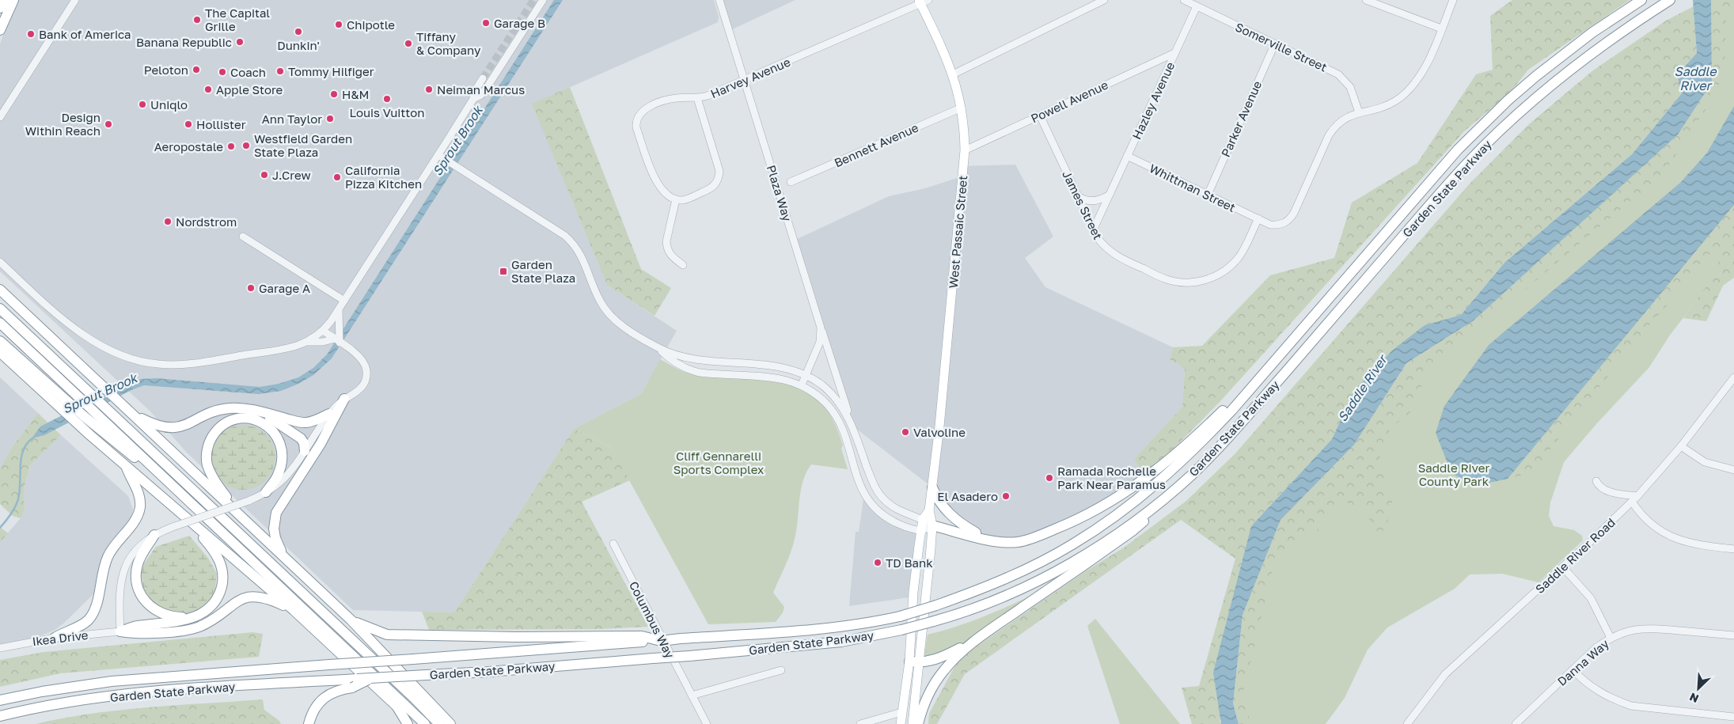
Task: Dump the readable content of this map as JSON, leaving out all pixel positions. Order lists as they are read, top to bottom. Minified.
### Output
{"streets":{"highway":["Garden State Parkway"],"main road":["West Passaic Street"],"street":["Somerville Street","Harvey Avenue","Hazley Avenue","Powell Avenue","Parker Avenue","Bennett Avenue","Whittman Street","Plaza Way","James Street","Saddle River Road","Columbus Way","Ikea Drive","Danna Way"]},"crossings":[["Somerville Street","Hazley Avenue"],["Somerville Street","Parker Avenue"],["Somerville Street","Whittman Street"],["Harvey Avenue","Plaza Way"],["Harvey Avenue","West Passaic Street"],["Hazley Avenue","Powell Avenue"],["Hazley Avenue","Whittman Street"],["Hazley Avenue","James Street"],["Powell Avenue","James Street"],["Powell Avenue","West Passaic Street"],["Parker Avenue","Whittman Street"],["Bennett Avenue","West Passaic Street"],["Whittman Street","James Street"]],"water":["Saddle River","Sprout Brook"],"parks":["Cliff Gennarelli Sports Complex","Saddle River County Park"],"places":{"other":["The Capital Grille","Garage B","Chipotle","Dunkin'","Bank of America","Banana Republic","Tiffany & Company","Peloton","Tommy Hilfiger","Coach","Apple Store","Neiman Marcus","H&M","Louis Vuitton","Uniqlo","Ann Taylor","Design Within Reach","Hollister","Westfield Garden State Plaza","Aeropostale","J.Crew","California Pizza Kitchen","Nordstrom","Garage A","Valvoline","Ramada Rochelle Park Near Paramus","El Asadero","TD Bank"],"transit":["Garden State Plaza"]},"north":"bottom left"}
